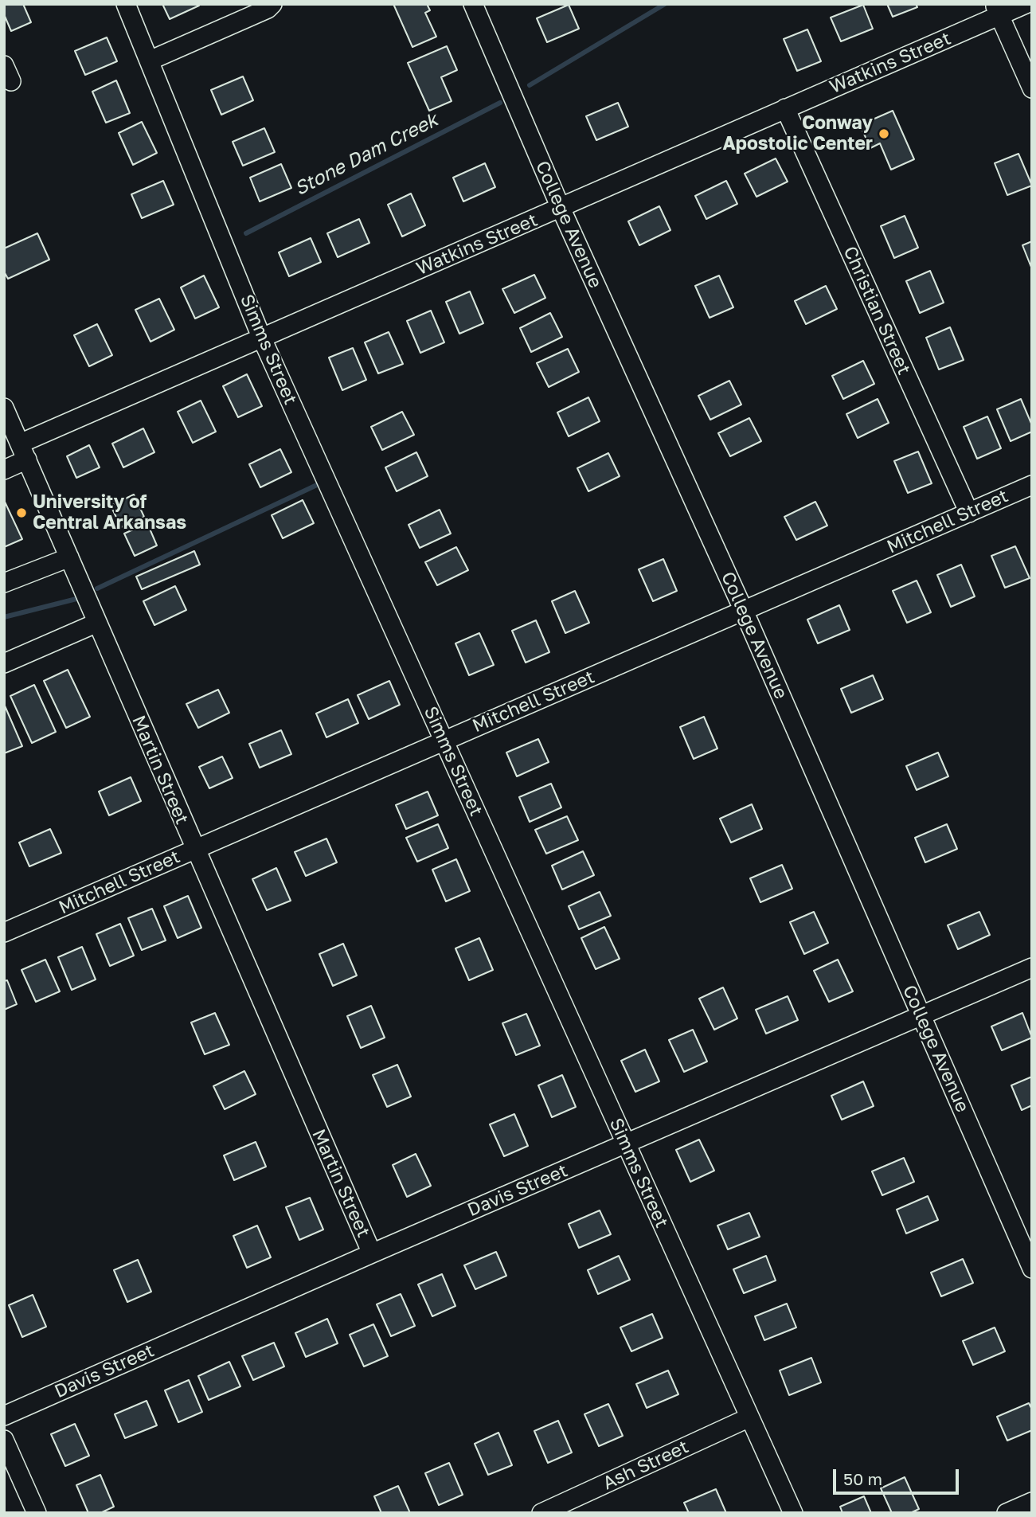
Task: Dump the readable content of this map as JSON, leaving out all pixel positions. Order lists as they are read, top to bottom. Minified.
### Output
{"streets":{"street":["Watkins Street","College Avenue","Christian Street","Simms Street","Mitchell Street","Martin Street","Davis Street","Ash Street"]},"crossings":[["Watkins Street","College Avenue"],["Watkins Street","Christian Street"],["Watkins Street","Simms Street"],["Watkins Street","Martin Street"],["College Avenue","Mitchell Street"],["College Avenue","Davis Street"],["Christian Street","Mitchell Street"],["Simms Street","Mitchell Street"],["Simms Street","Davis Street"],["Simms Street","Ash Street"],["Mitchell Street","Martin Street"],["Martin Street","Davis Street"]],"water":["Stone Dam Creek"],"places":["Conway Apostolic Center","University of Central Arkansas"],"scale_bar":"50 m"}
